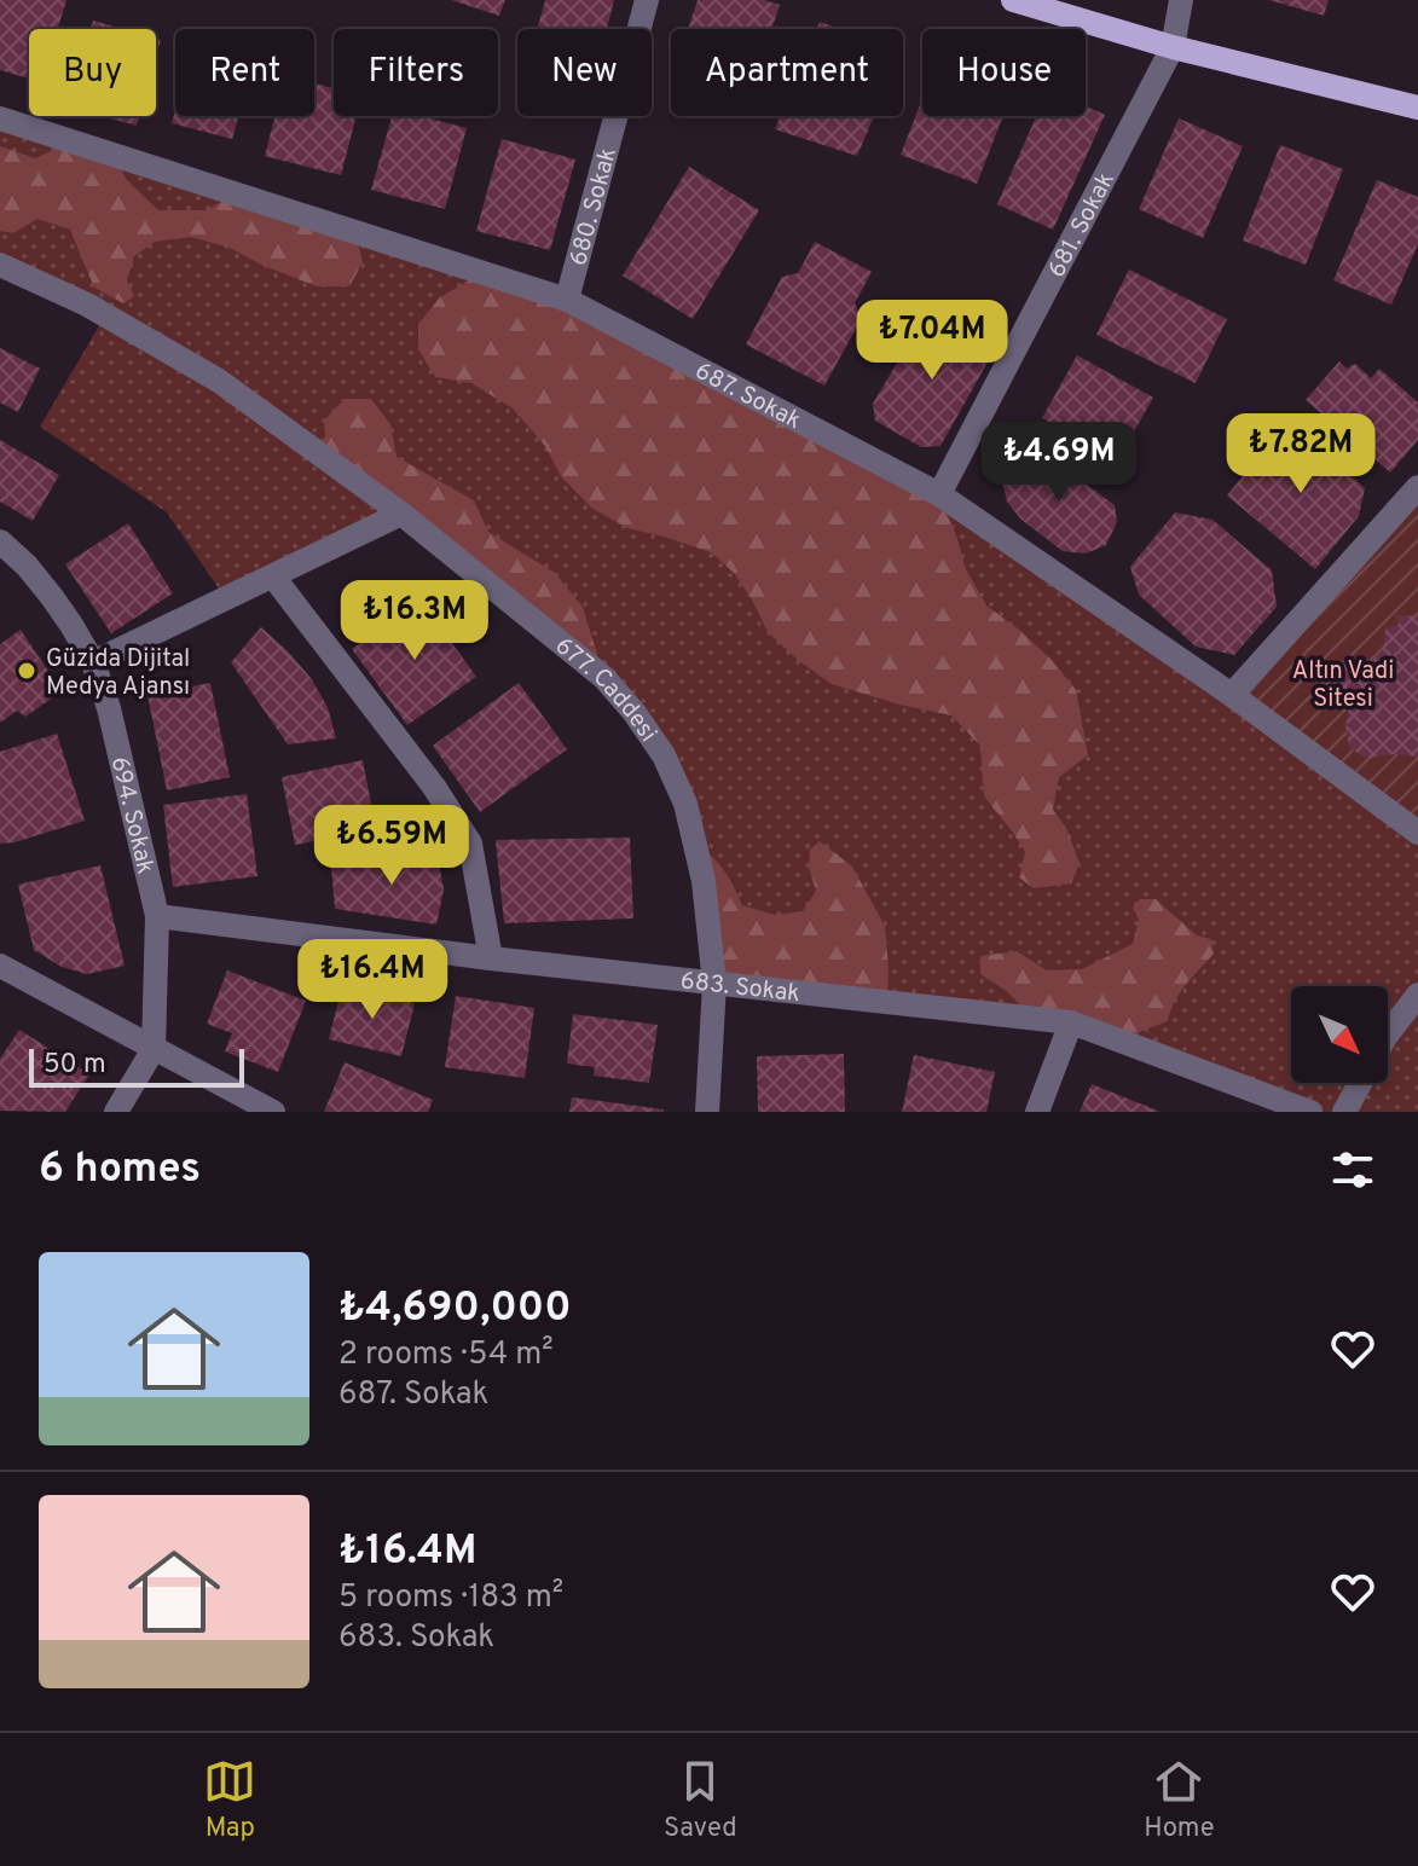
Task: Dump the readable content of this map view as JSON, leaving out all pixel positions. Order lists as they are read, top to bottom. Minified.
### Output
{"streets":{"street":["680. Sokak","681. Sokak","687. Sokak","677. Caddesi","694. Sokak","683. Sokak"]},"crossings":[["680. Sokak","687. Sokak"],["681. Sokak","687. Sokak"],["677. Caddesi","683. Sokak"],["694. Sokak","683. Sokak"]],"parks":["Altın Vadi Sitesi"],"places":["Güzida Dijital Medya Ajansı"],"scale_bar":"50 m","north":"bottom right","page":{"chip":["Buy","Rent","Filters","New","Apartment","House"],"price":["₺7.04M","₺7.82M","₺4.69M","₺16.3M","₺6.59M","₺16.4M"],"scale":"50 m","heading":"6 homes","list":[{"name":"₺4,690,000","note":"2 rooms · 54 m² · 687. Sokak"},{"name":"₺16.4M","note":"5 rooms · 183 m² · 683. Sokak"}],"tabs":["Map","Saved","Home"]}}
